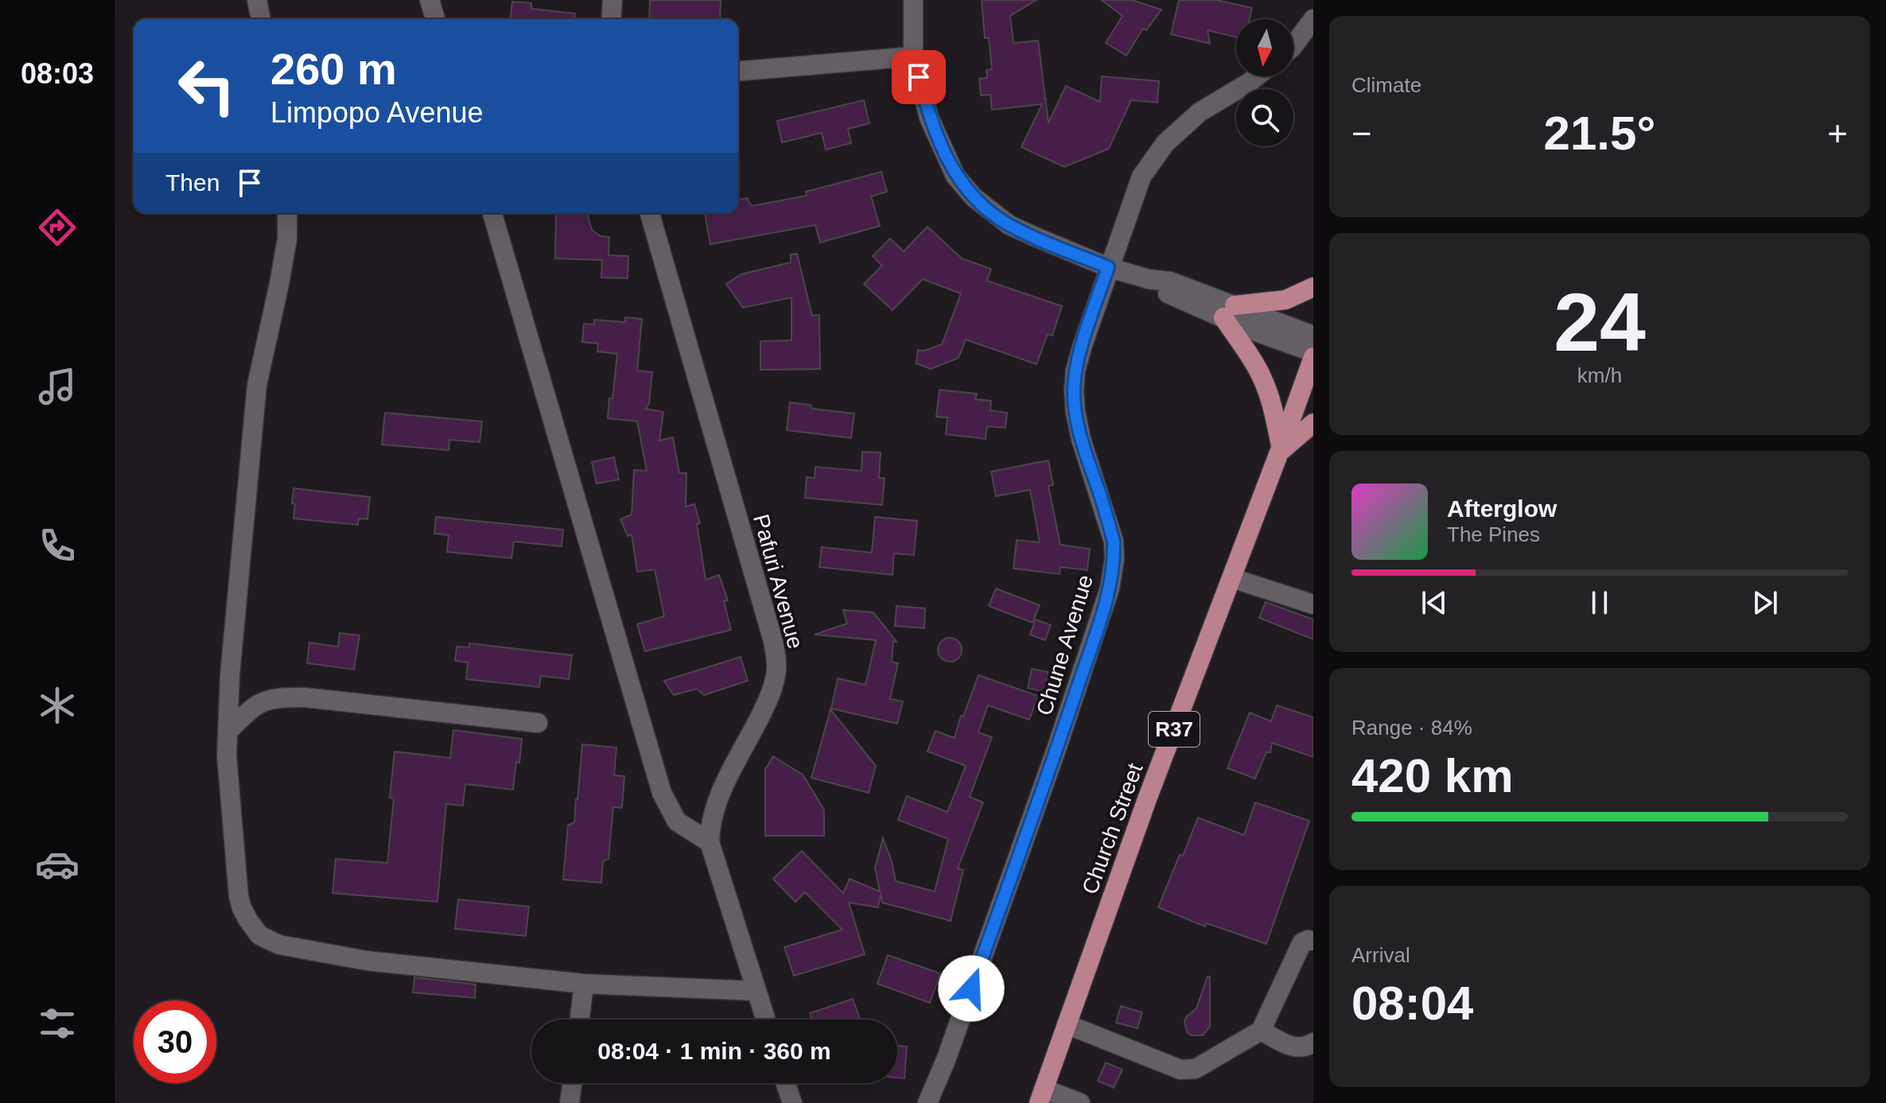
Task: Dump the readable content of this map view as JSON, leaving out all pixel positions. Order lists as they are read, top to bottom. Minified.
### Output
{"streets":{"main road":["R37","Church Street"],"street":["Pafuri Avenue","Chune Avenue"]},"north":"bottom","page":{"tabs":"08:03","tile":["Climate",["24","km/h"],["Range · 84%","420 km"],["Arrival","08:04"]],"turn":["260 m","Limpopo Avenue"],"heat":["−","21.5°","+"],"then":"Then","song":["Afterglow","The Pines"],"limit":"30","trip":"08:04 · 1 min · 360 m"}}
